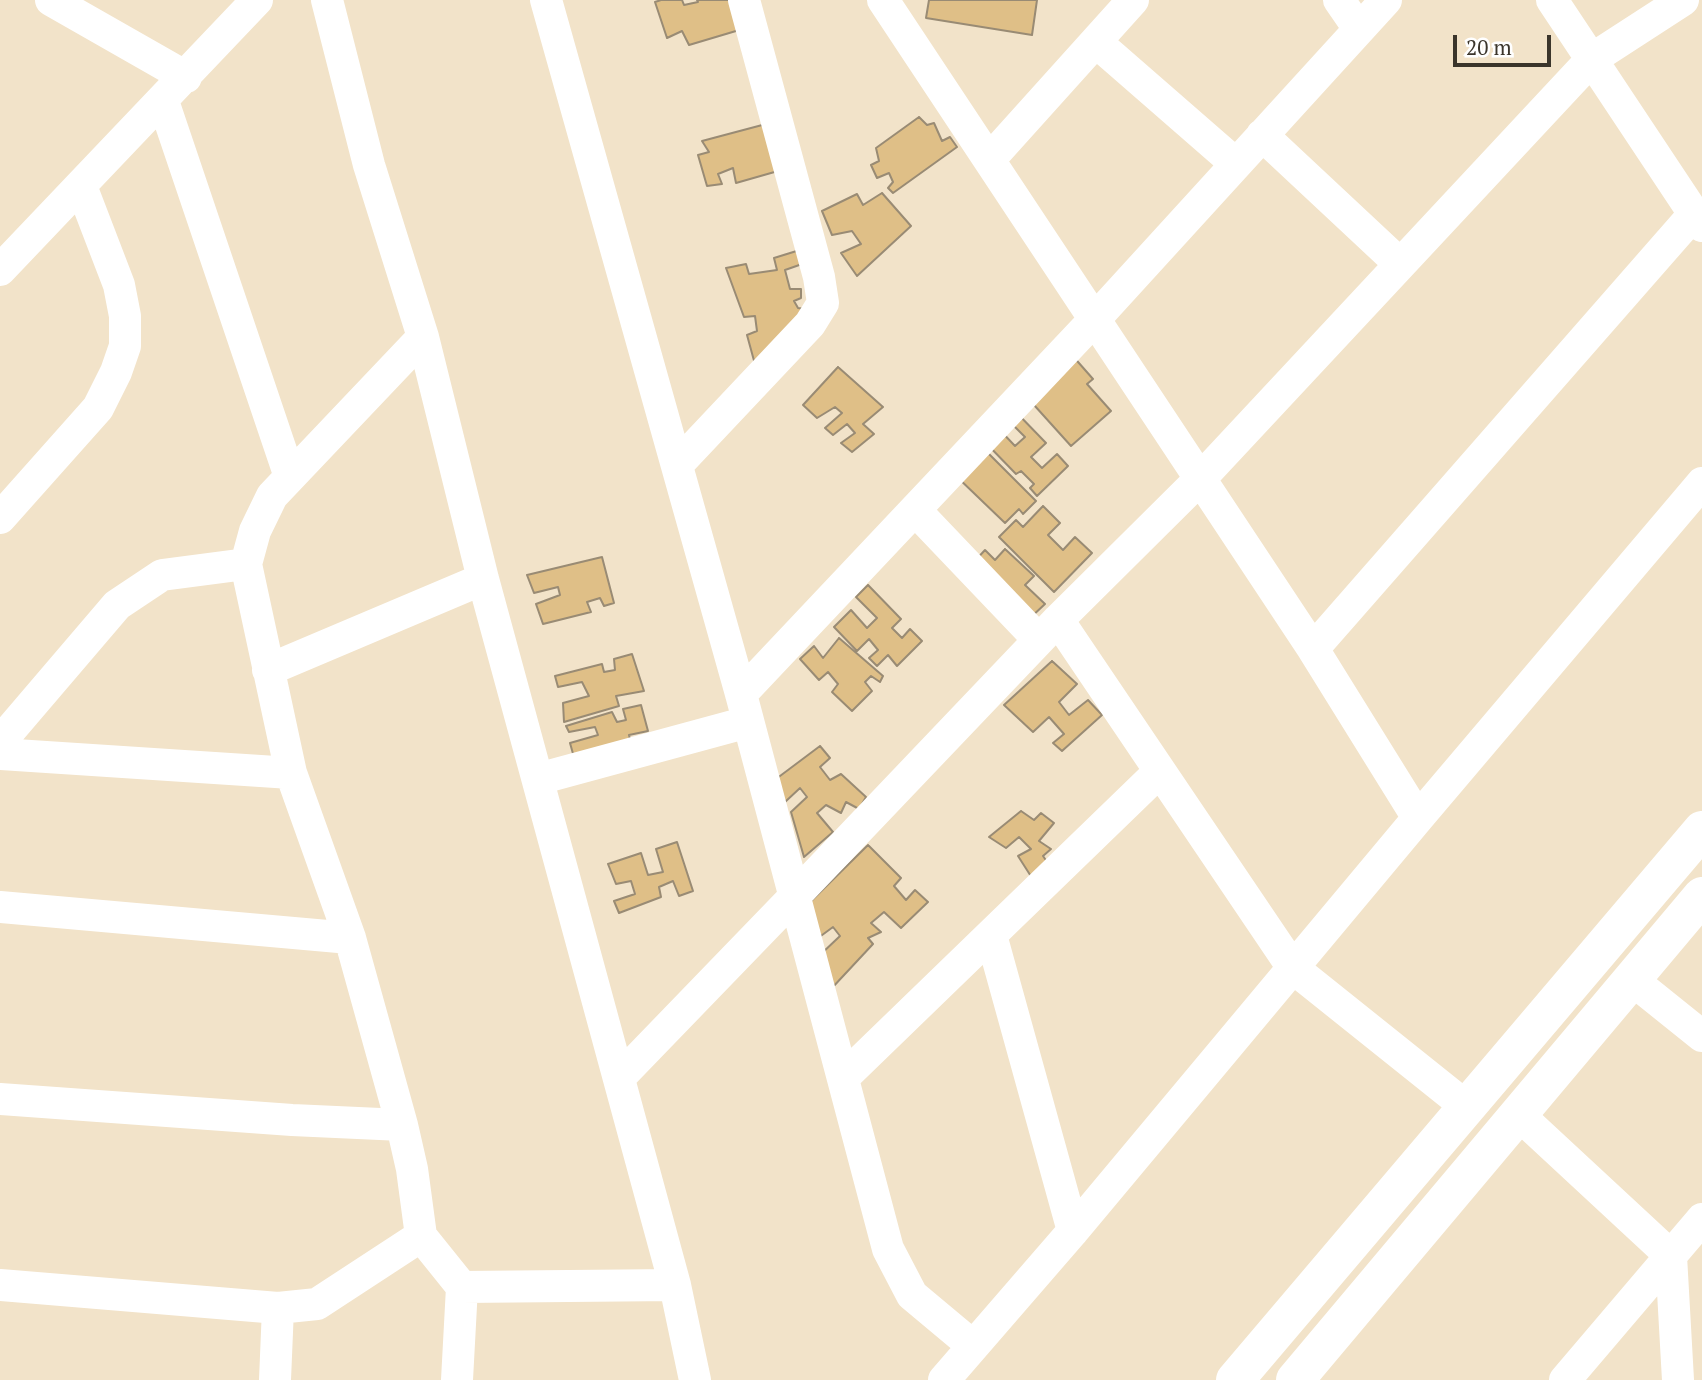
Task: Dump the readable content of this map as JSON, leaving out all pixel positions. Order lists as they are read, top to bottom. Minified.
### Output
{"scale_bar":"20 m"}
